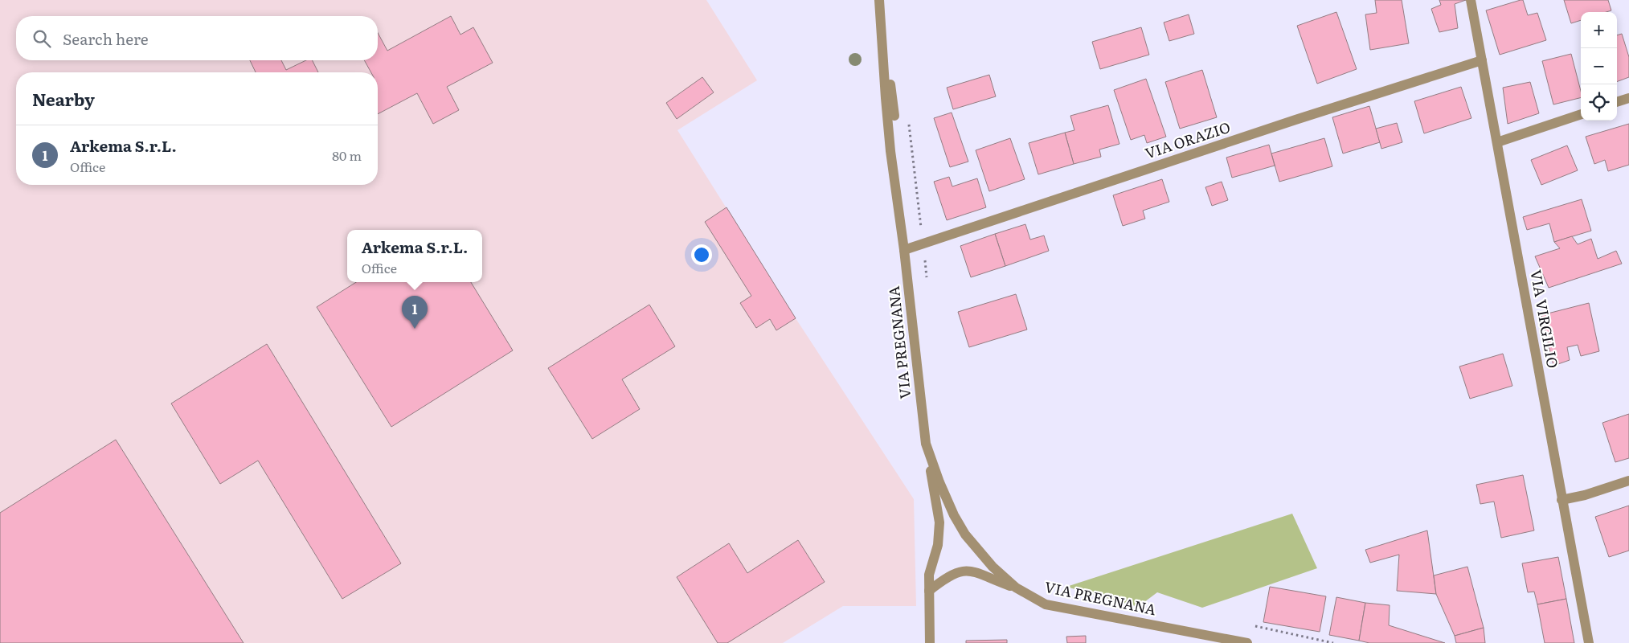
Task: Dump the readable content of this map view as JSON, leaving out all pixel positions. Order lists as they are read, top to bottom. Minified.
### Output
{"streets":{"street":["VIA ORAZIO","VIA VIRGILIO","VIA PREGNANA"]},"crossings":[["VIA ORAZIO","VIA VIRGILIO"],["VIA ORAZIO","VIA PREGNANA"]],"page":{"map_buttons":["+","−"],"search":"Search here","heading":"Nearby","list":[{"mark":"1","name":"Arkema S.r.L.","note":"Office","value":"80 m"}],"popup":["Arkema S.r.L.","Office"],"pins":"1"}}
